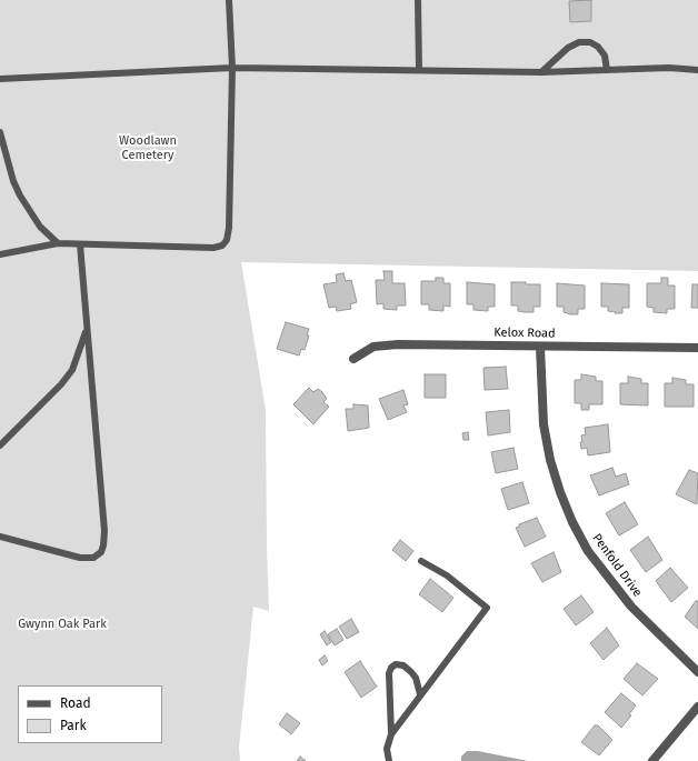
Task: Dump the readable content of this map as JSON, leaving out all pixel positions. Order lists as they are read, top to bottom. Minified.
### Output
{"streets":{"street":["Kelox Road","Penfold Drive"]},"crossings":[["Kelox Road","Penfold Drive"]],"parks":["Woodlawn Cemetery","Gwynn Oak Park"],"legend":["Road","Park"]}
